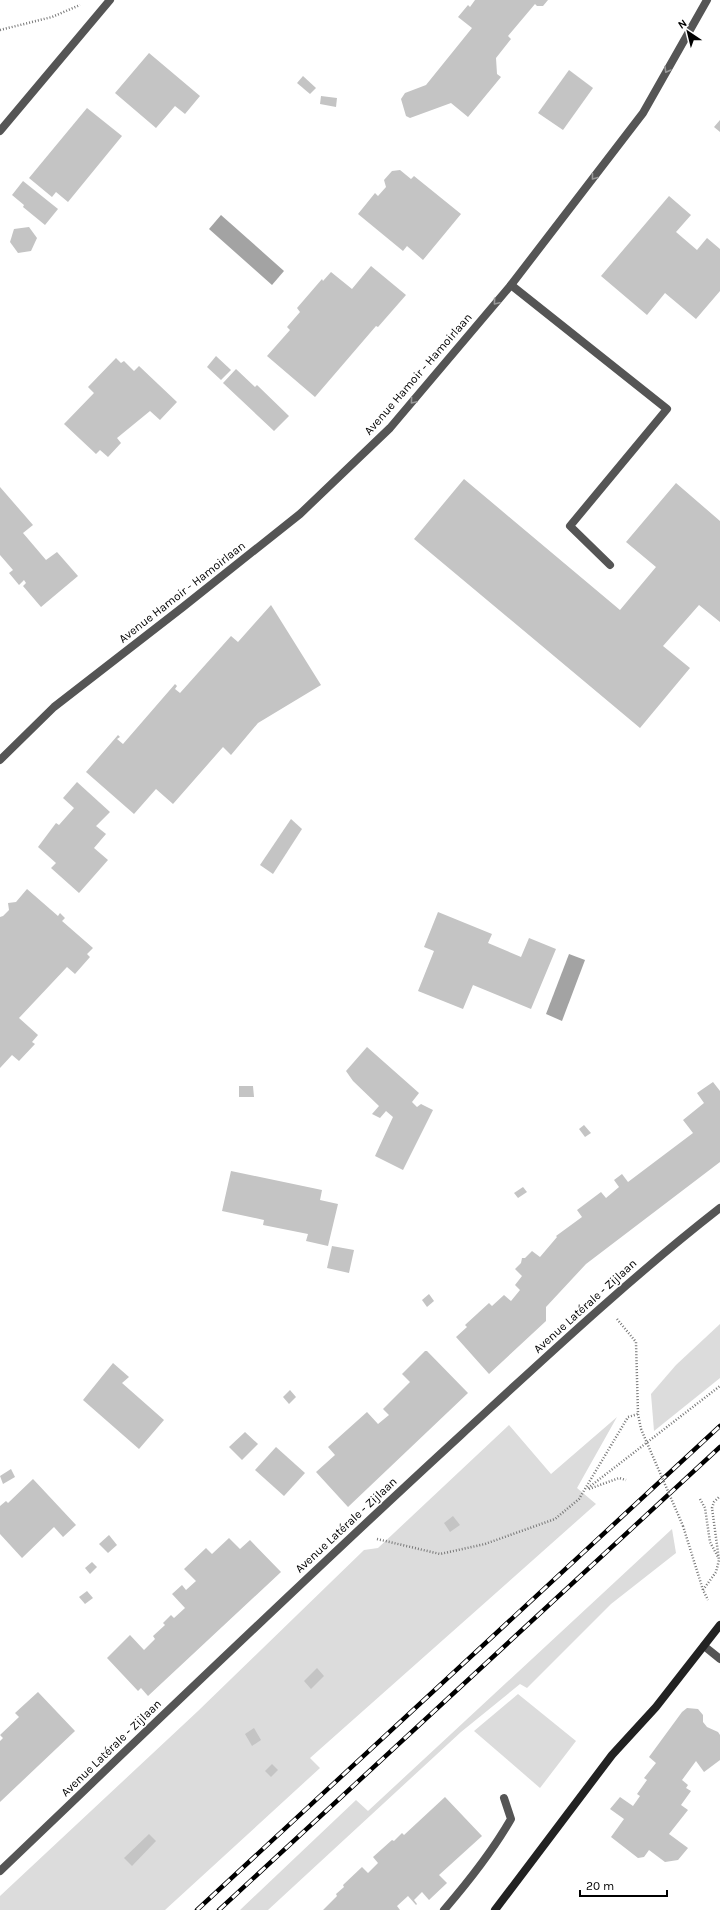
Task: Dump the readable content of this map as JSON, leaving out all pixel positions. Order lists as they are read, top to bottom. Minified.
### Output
{"streets":{"street":["Avenue Hamoir - Hamoirlaan","Avenue Latérale - Zijlaan"]},"one_way":["Avenue Hamoir - Hamoirlaan"],"scale_bar":"20 m","north":"top left"}
